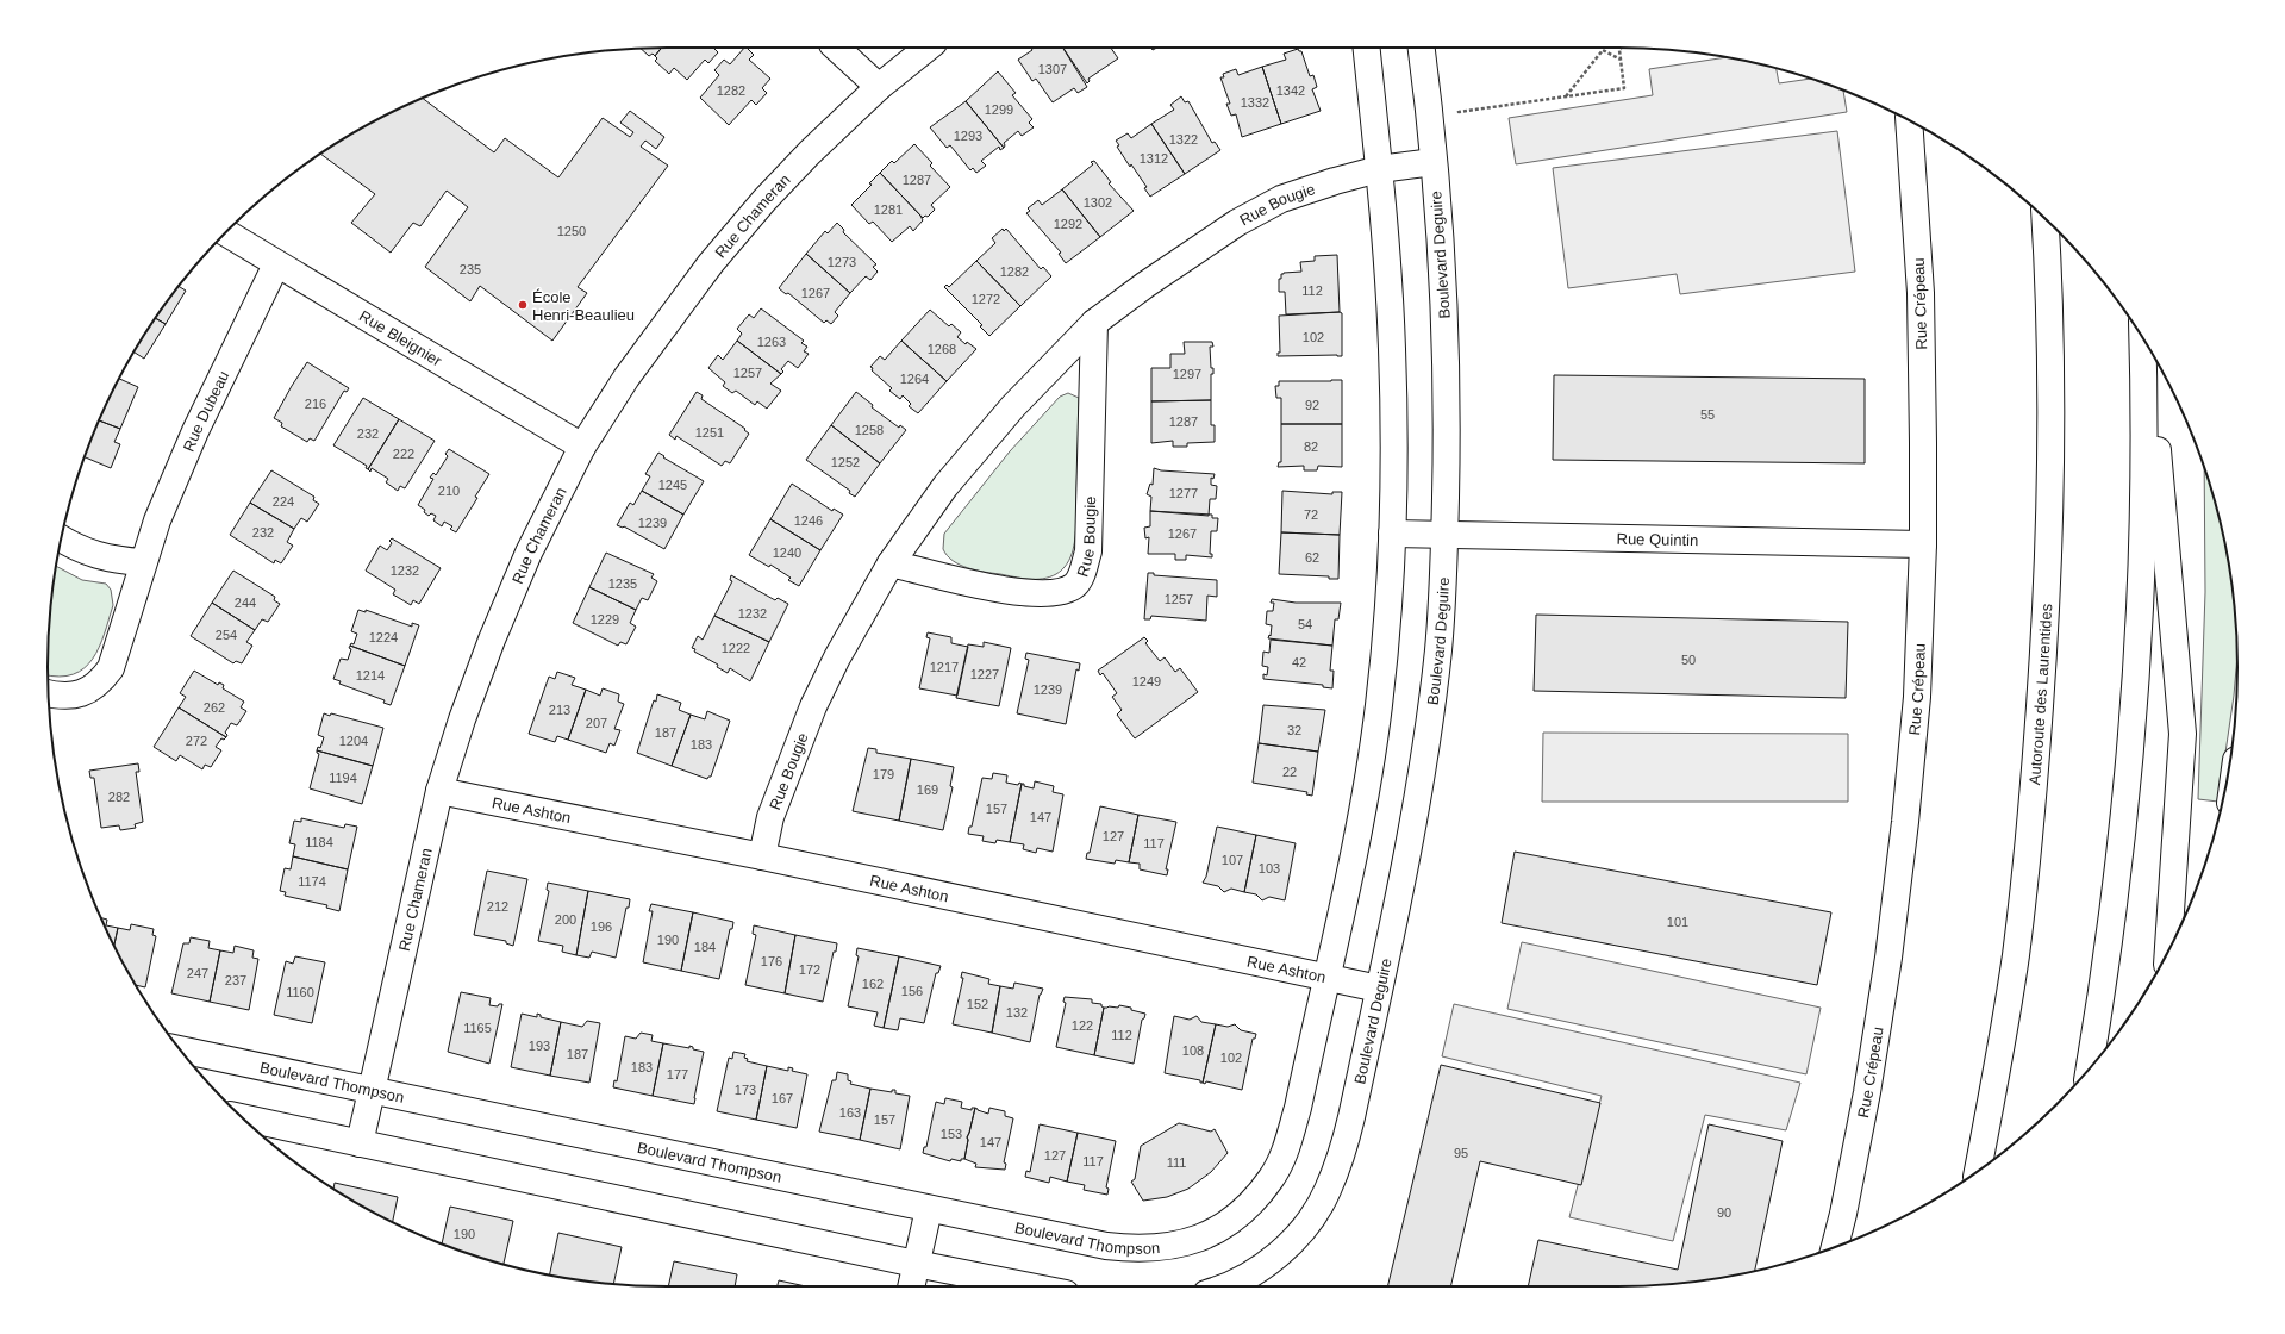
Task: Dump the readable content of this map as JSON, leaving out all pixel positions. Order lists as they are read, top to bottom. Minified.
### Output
{"streets":{"main road":["Rue Bougie","Rue Chameran","Boulevard Deguire","Rue Crépeau","Rue Bleignier","Rue Dubeau","Rue Quintin","Autoroute des Laurentides","Rue Ashton","Boulevard Thompson"]},"crossings":[["Rue Bougie","Boulevard Deguire"],["Rue Bougie","Rue Ashton"],["Rue Chameran","Rue Bleignier"],["Rue Chameran","Rue Ashton"],["Rue Chameran","Boulevard Thompson"],["Boulevard Deguire","Rue Quintin"],["Boulevard Deguire","Rue Ashton"],["Rue Crépeau","Rue Quintin"],["Rue Bleignier","Rue Dubeau"],["Rue Ashton","Boulevard Thompson"]],"places":["École Henri-Beaulieu"],"house_numbers":["1307","1282","1342","1332","1299","1293","1322","1312","1287","1302","1281","1292","1250","1273","235","1282","112","1267","1272","102","1263","1268","1257","1297","1264","216","92","55","1287","1258","1251","232","82","222","1252","1245","210","1277","224","72","1246","1239","232","1267","1240","62","1232","1235","1257","244","1232","1229","54","254","1224","1222","50","42","1217","1227","1214","1249","1239","262","213","207","32","187","272","1204","183","22","179","1194","169","282","157","147","127","1184","117","107","103","1174","212","200","101","196","190","184","176","172","247","237","162","156","1160","152","132","122","1165","112","193","108","187","102","183","177","173","167","163","157","153","147","95","127","117","111","90","190"]}
